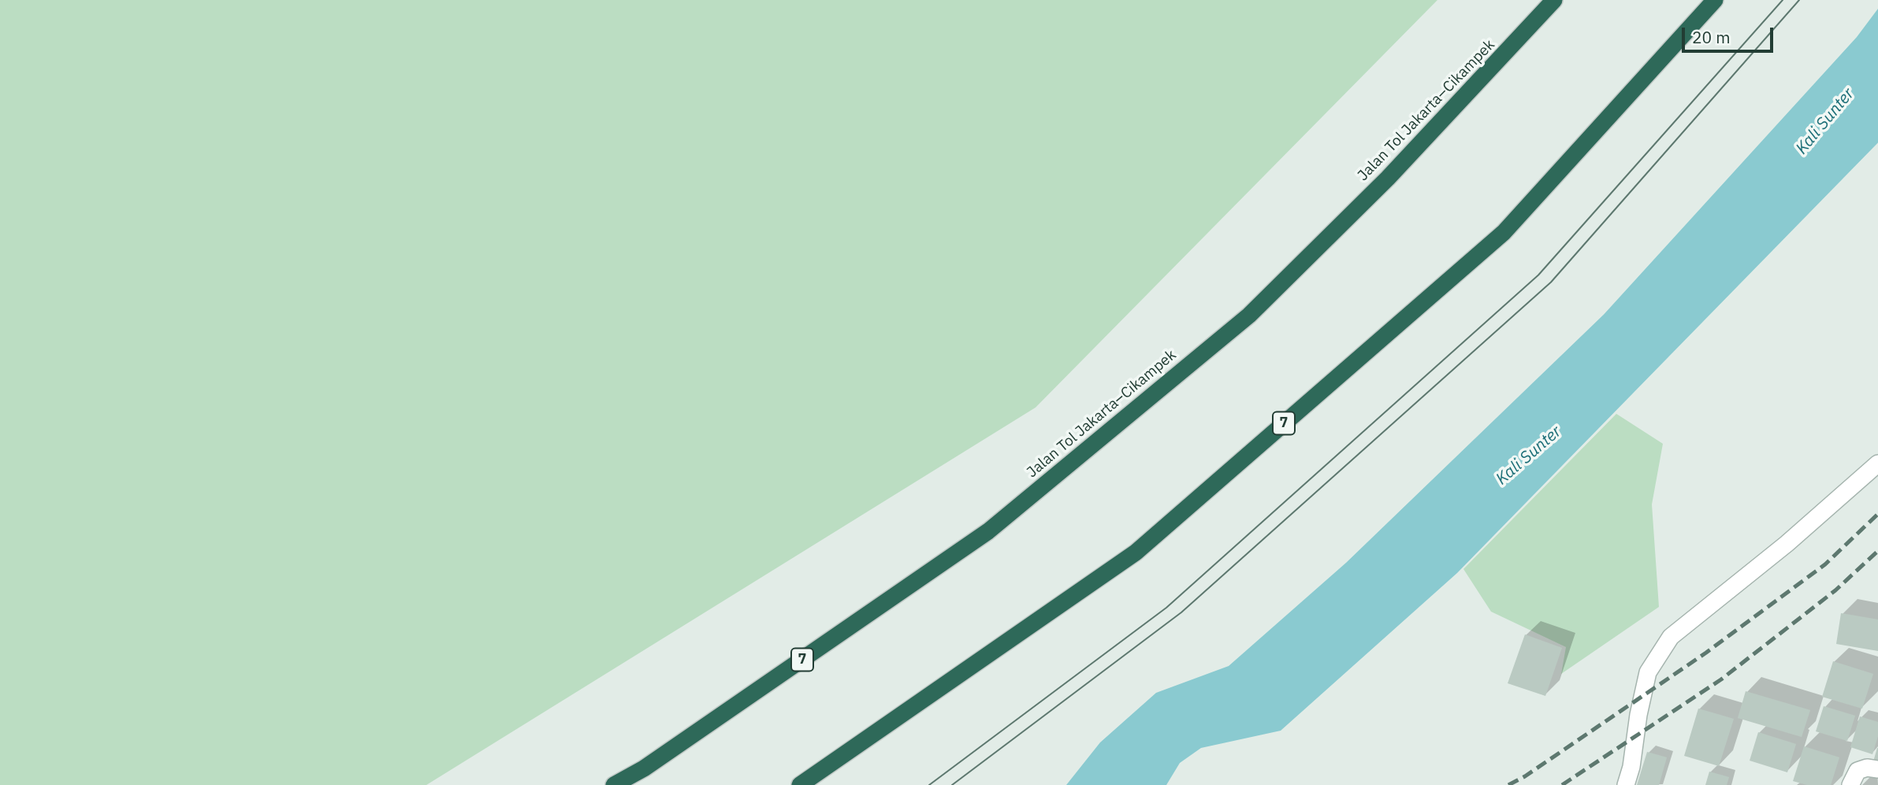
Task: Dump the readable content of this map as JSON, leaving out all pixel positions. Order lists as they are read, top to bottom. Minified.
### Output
{"streets":{"highway":["Jalan Tol Jakarta–Cikampek","7"]},"water":["Kali Sunter"],"scale_bar":"20 m"}
